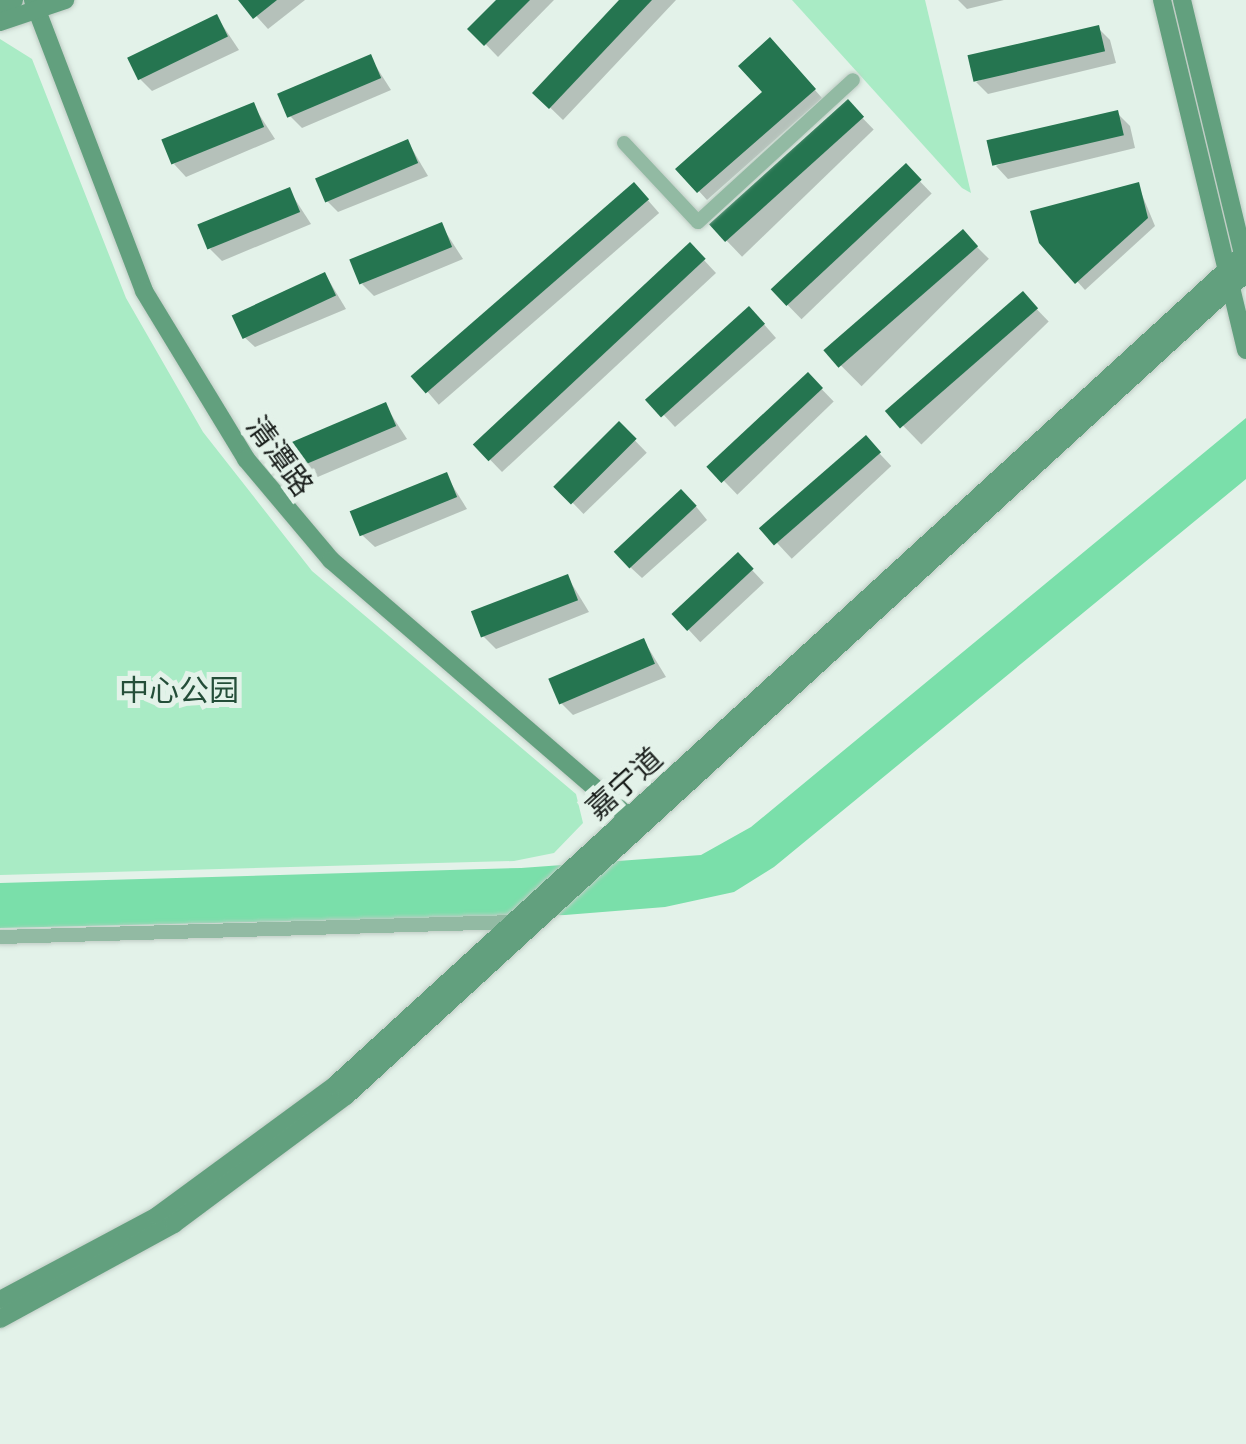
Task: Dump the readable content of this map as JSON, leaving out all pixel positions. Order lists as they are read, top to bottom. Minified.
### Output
{"streets":{"main road":["清潭路","嘉宁道"]},"crossings":[["清潭路","嘉宁道"]],"parks":["中心公园"]}
